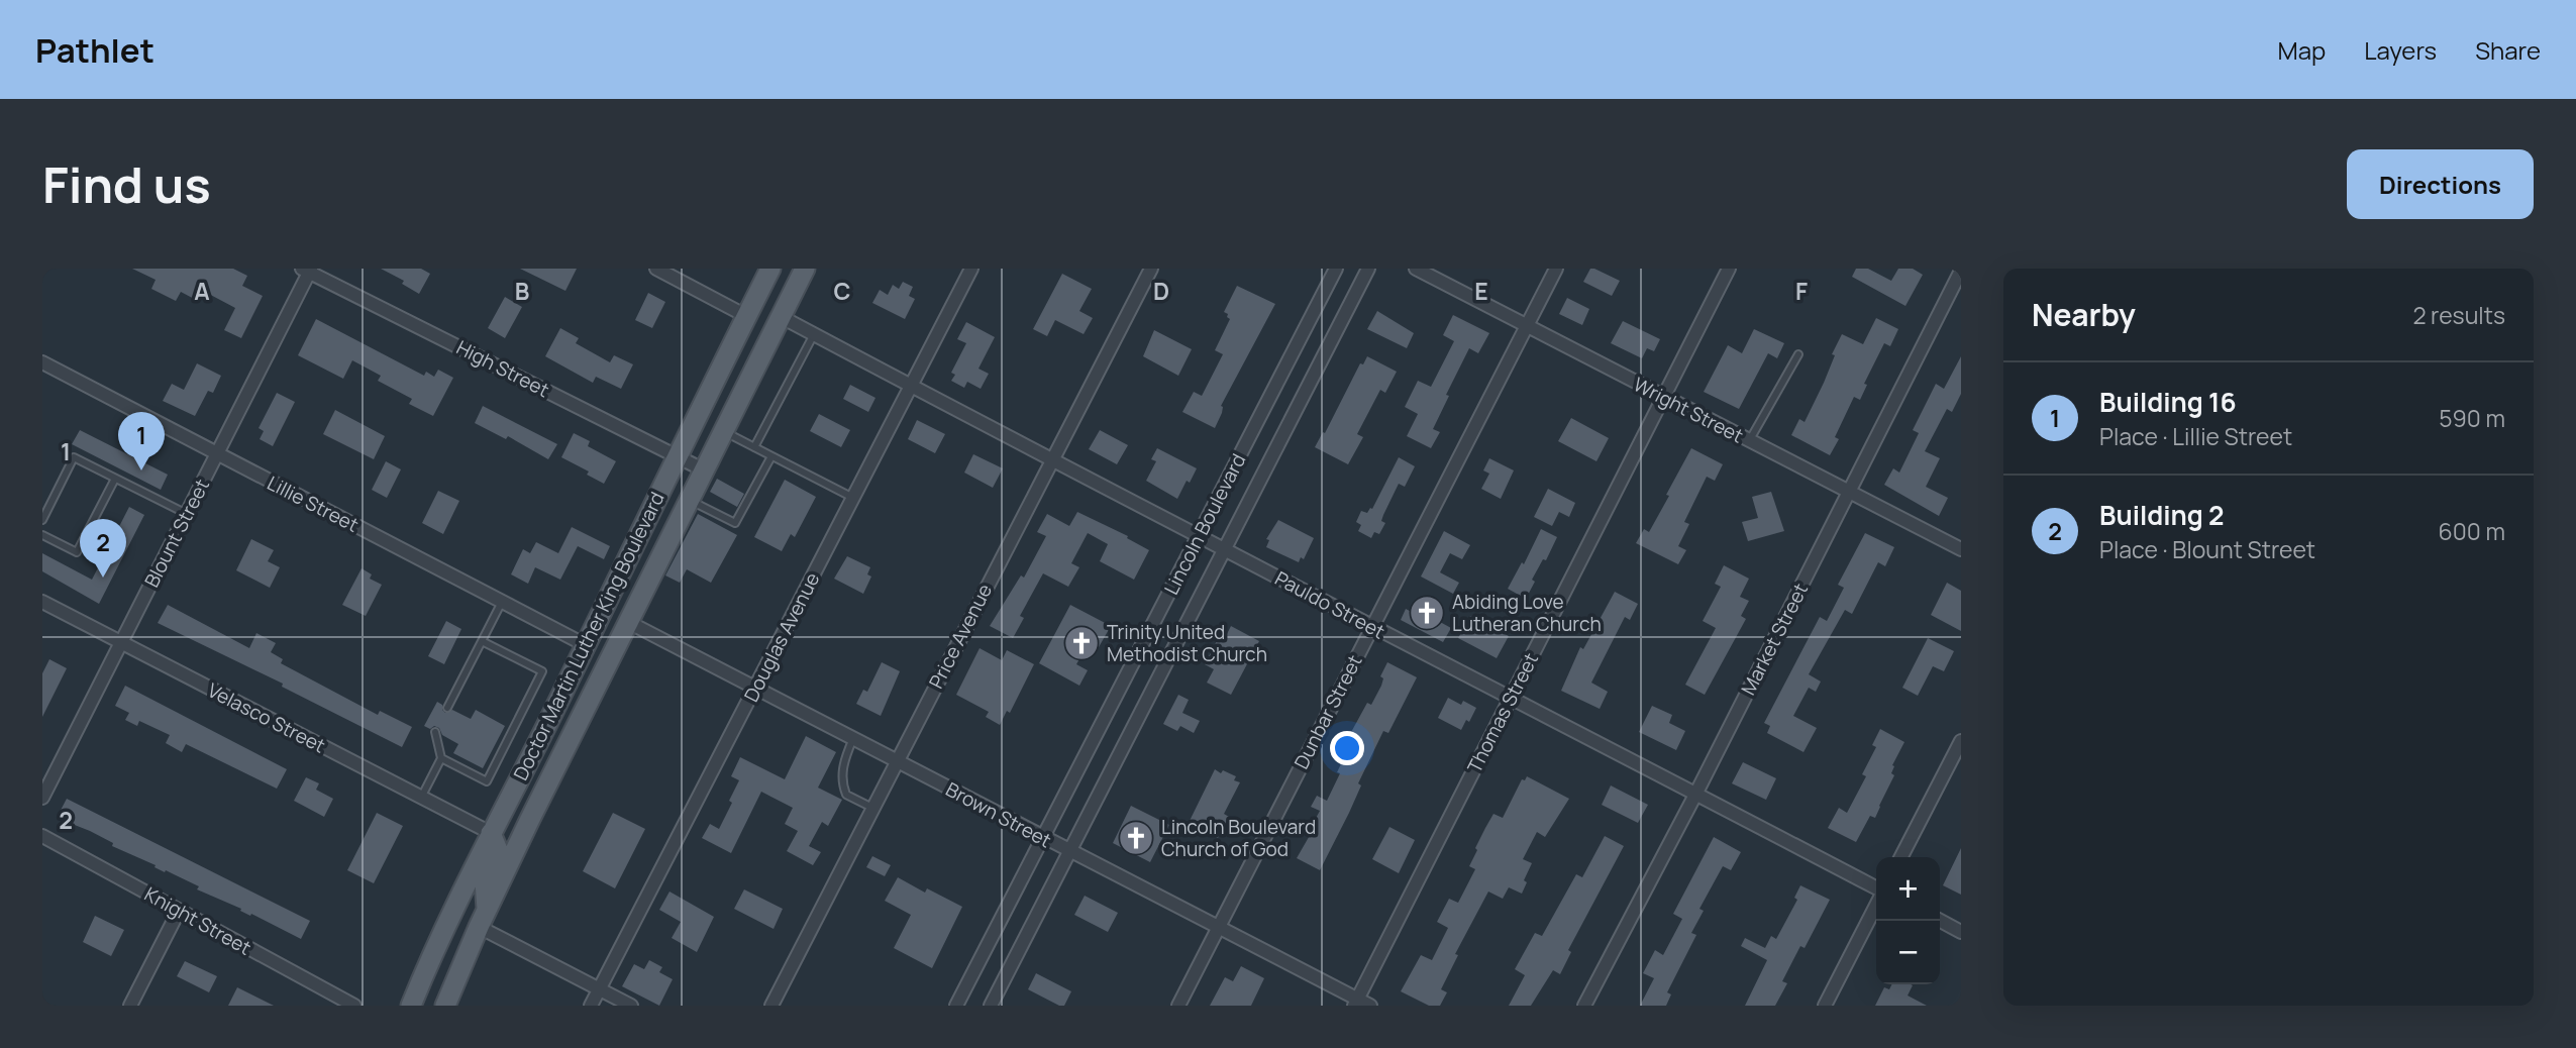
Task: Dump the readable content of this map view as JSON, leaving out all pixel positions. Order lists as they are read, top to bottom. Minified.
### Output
{"streets":{"main road":["Doctor Martin Luther King Boulevard"],"street":["High Street","Wright Street","Lillie Street","Lincoln Boulevard","Blount Street","Pauldo Street","Price Avenue","Douglas Avenue","Market Street","Dunbar Street","Thomas Street","Velasco Street","Brown Street","Knight Street"]},"crossings":[["High Street","Blount Street"],["High Street","Doctor Martin Luther King Boulevard"],["Wright Street","Market Street"],["Wright Street","Dunbar Street"],["Wright Street","Thomas Street"],["Lillie Street","Blount Street"],["Lillie Street","Doctor Martin Luther King Boulevard"],["Lincoln Boulevard","Pauldo Street"],["Lincoln Boulevard","Brown Street"],["Blount Street","Velasco Street"],["Pauldo Street","Doctor Martin Luther King Boulevard"],["Pauldo Street","Price Avenue"],["Pauldo Street","Douglas Avenue"],["Pauldo Street","Market Street"],["Pauldo Street","Dunbar Street"],["Pauldo Street","Thomas Street"],["Doctor Martin Luther King Boulevard","Velasco Street"],["Doctor Martin Luther King Boulevard","Brown Street"],["Price Avenue","Brown Street"],["Douglas Avenue","Brown Street"],["Dunbar Street","Brown Street"],["Thomas Street","Brown Street"]],"places":{"church":["Abiding Love Lutheran Church","Trinity United Methodist Church","Lincoln Boulevard Church of God"]},"page":{"header":"Pathlet","nav":["Map","Layers","Share"],"buttons":"Directions","title":"Find us","heading":["Nearby","2 results"],"list":[{"mark":"1","name":"Building 16","note":"Place · Lillie Street","value":"590 m"},{"mark":"2","name":"Building 2","note":"Place · Blount Street","value":"600 m"}],"pins":["1","2"],"map_buttons":["+","−"]},"grid":{"columns":["A","B","C","D","E","F"],"rows":["1","2"]}}
